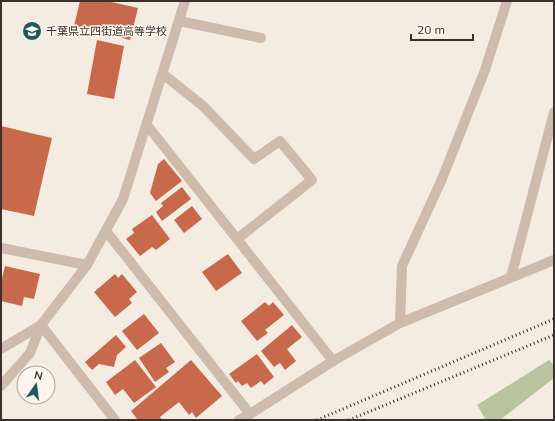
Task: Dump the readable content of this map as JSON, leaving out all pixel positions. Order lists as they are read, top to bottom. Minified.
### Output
{"places":{"school or university":["千葉県立四街道高等学校"]},"scale_bar":"20 m","north":"top"}
